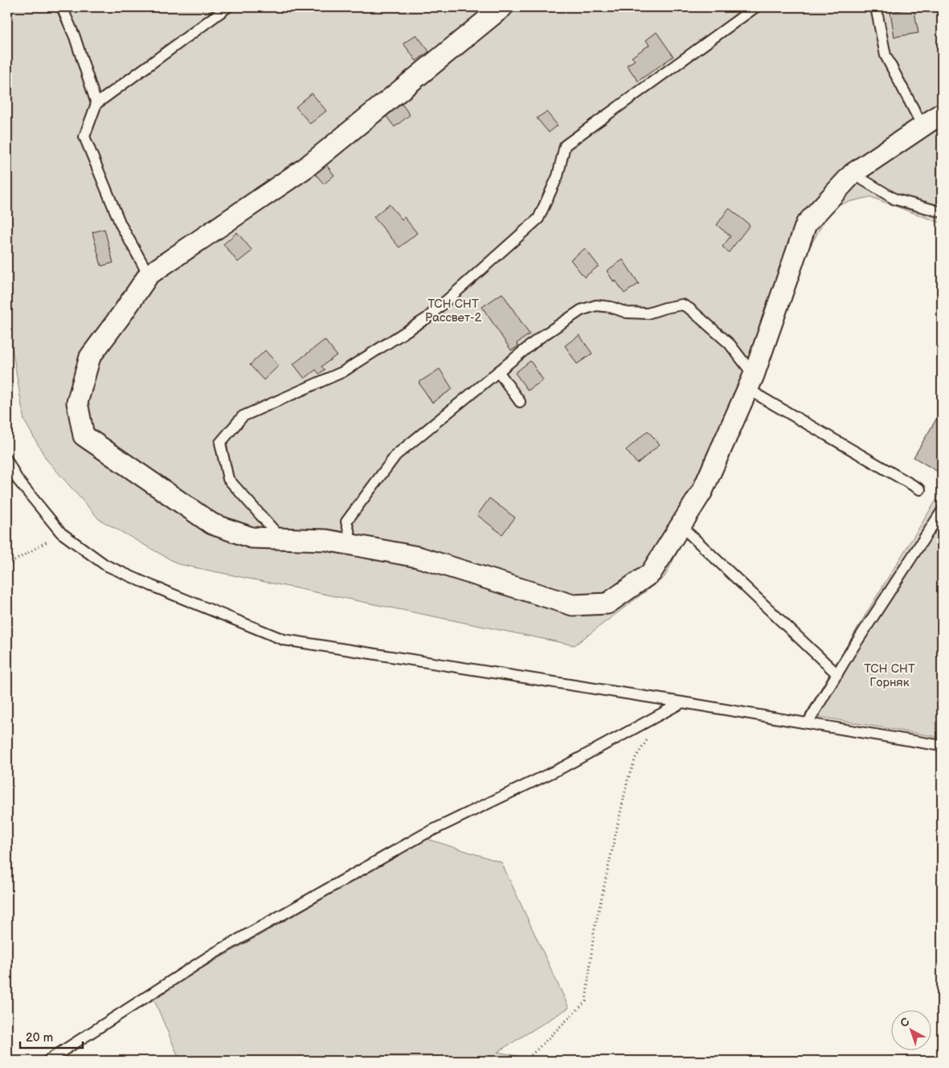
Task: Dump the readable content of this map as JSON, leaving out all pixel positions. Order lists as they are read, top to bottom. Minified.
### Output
{"parks":["ТСН СНТ Рассвет-2","ТСН СНТ Горняк"],"scale_bar":"20 m","north":"top left"}
